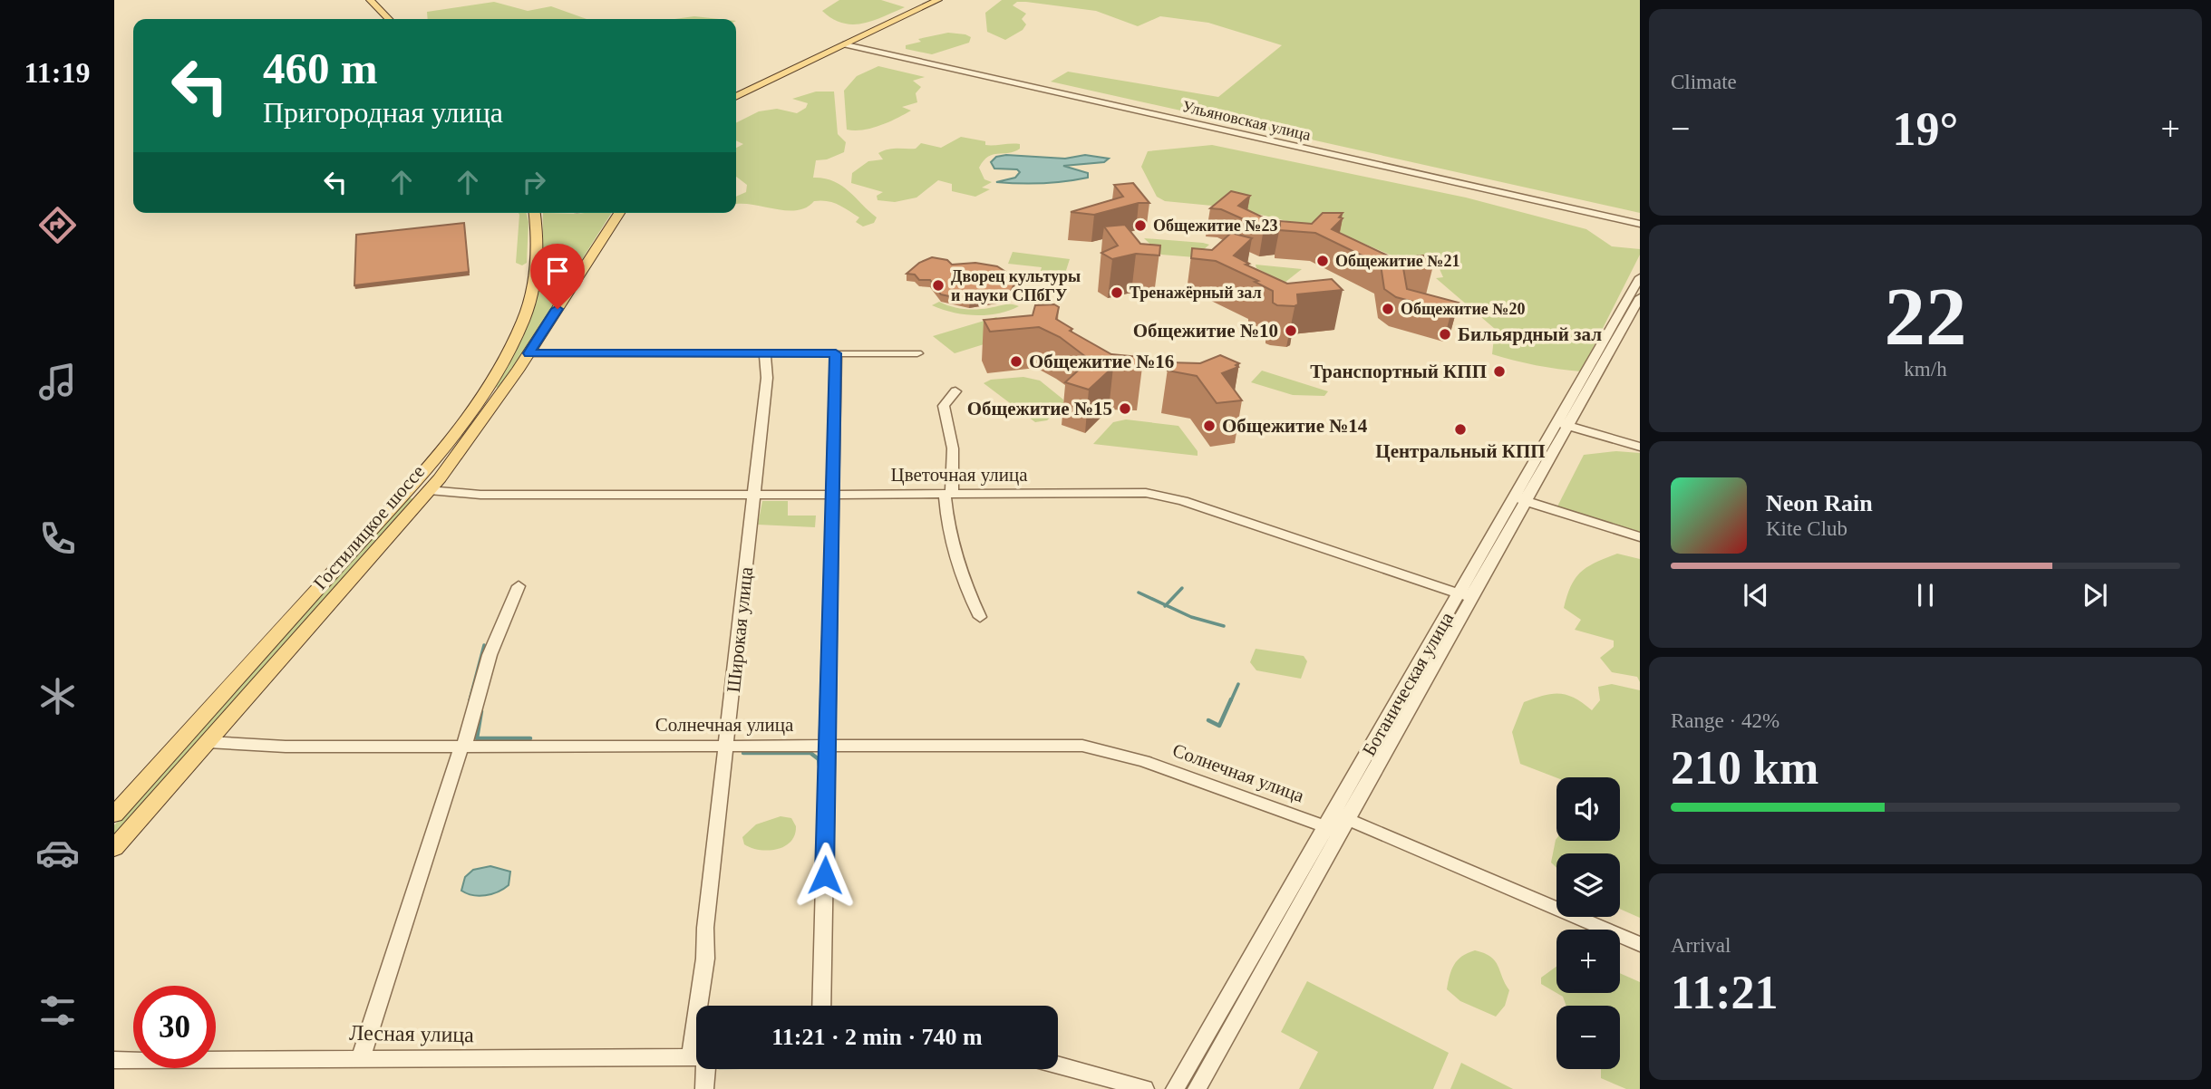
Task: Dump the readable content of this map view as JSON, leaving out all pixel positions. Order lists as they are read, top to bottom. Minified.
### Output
{"streets":{"main road":["Гостилицкое шоссе"],"street":["Ульяновская улица","Цветочная улица","Широкая улица","Ботаническая улица","Солнечная улица","Лесная улица"]},"crossings":[["Цветочная улица","Гостилицкое шоссе"],["Цветочная улица","Широкая улица"],["Цветочная улица","Ботаническая улица"],["Гостилицкое шоссе","Солнечная улица"],["Широкая улица","Солнечная улица"],["Ботаническая улица","Солнечная улица"]],"places":["Общежитие №23","Общежитие №21","Дворец культуры и науки СПбГУ","Тренажёрный зал","Общежитие №20","Общежитие №10","Бильярдный зал","Общежитие №16","Транспортный КПП","Общежитие №15","Общежитие №14","Центральный КПП"],"page":{"tabs":"11:19","tile":["Climate",["22","km/h"],["Range · 42%","210 km"],["Arrival","11:21"]],"turn":["460 m","Пригородная улица"],"heat":["−","19°","+"],"song":["Neon Rain","Kite Club"],"map_buttons":["+","−"],"limit":"30","trip":"11:21 · 2 min · 740 m"}}
